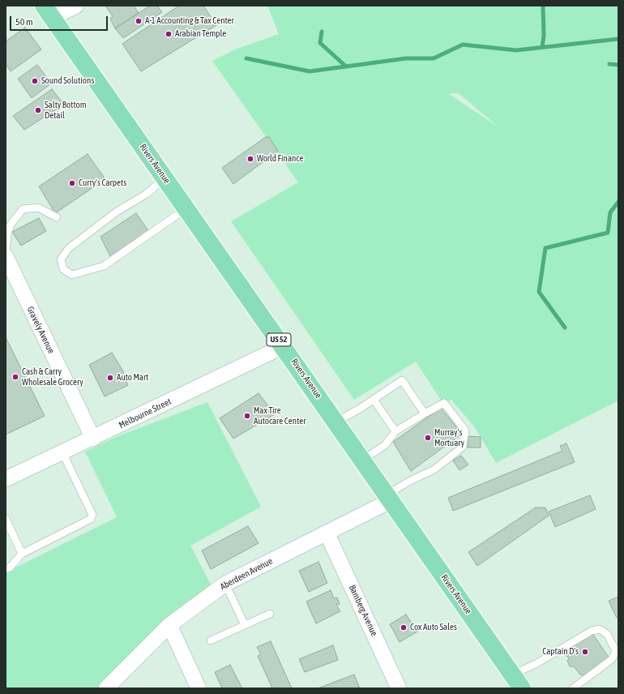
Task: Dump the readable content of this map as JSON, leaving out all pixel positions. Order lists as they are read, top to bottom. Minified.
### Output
{"streets":{"main road":["Rivers Avenue","US 52"],"street":["Gravely Avenue","Melbourne Street","Aberdeen Avenue","Bamberg Avenue"]},"crossings":[["Rivers Avenue","Melbourne Street"],["Rivers Avenue","Aberdeen Avenue"],["Gravely Avenue","Melbourne Street"],["Aberdeen Avenue","Bamberg Avenue"]],"places":["A-1 Accounting & Tax Center","Arabian Temple","Sound Solutions","Salty Bottom Detail","World Finance","Curry's Carpets","Cash & Carry Wholesale Grocery","Auto Mart","Max Tire Autocare Center","Murray's Mortuary","Cox Auto Sales","Captain D's"],"scale_bar":"50 m"}
